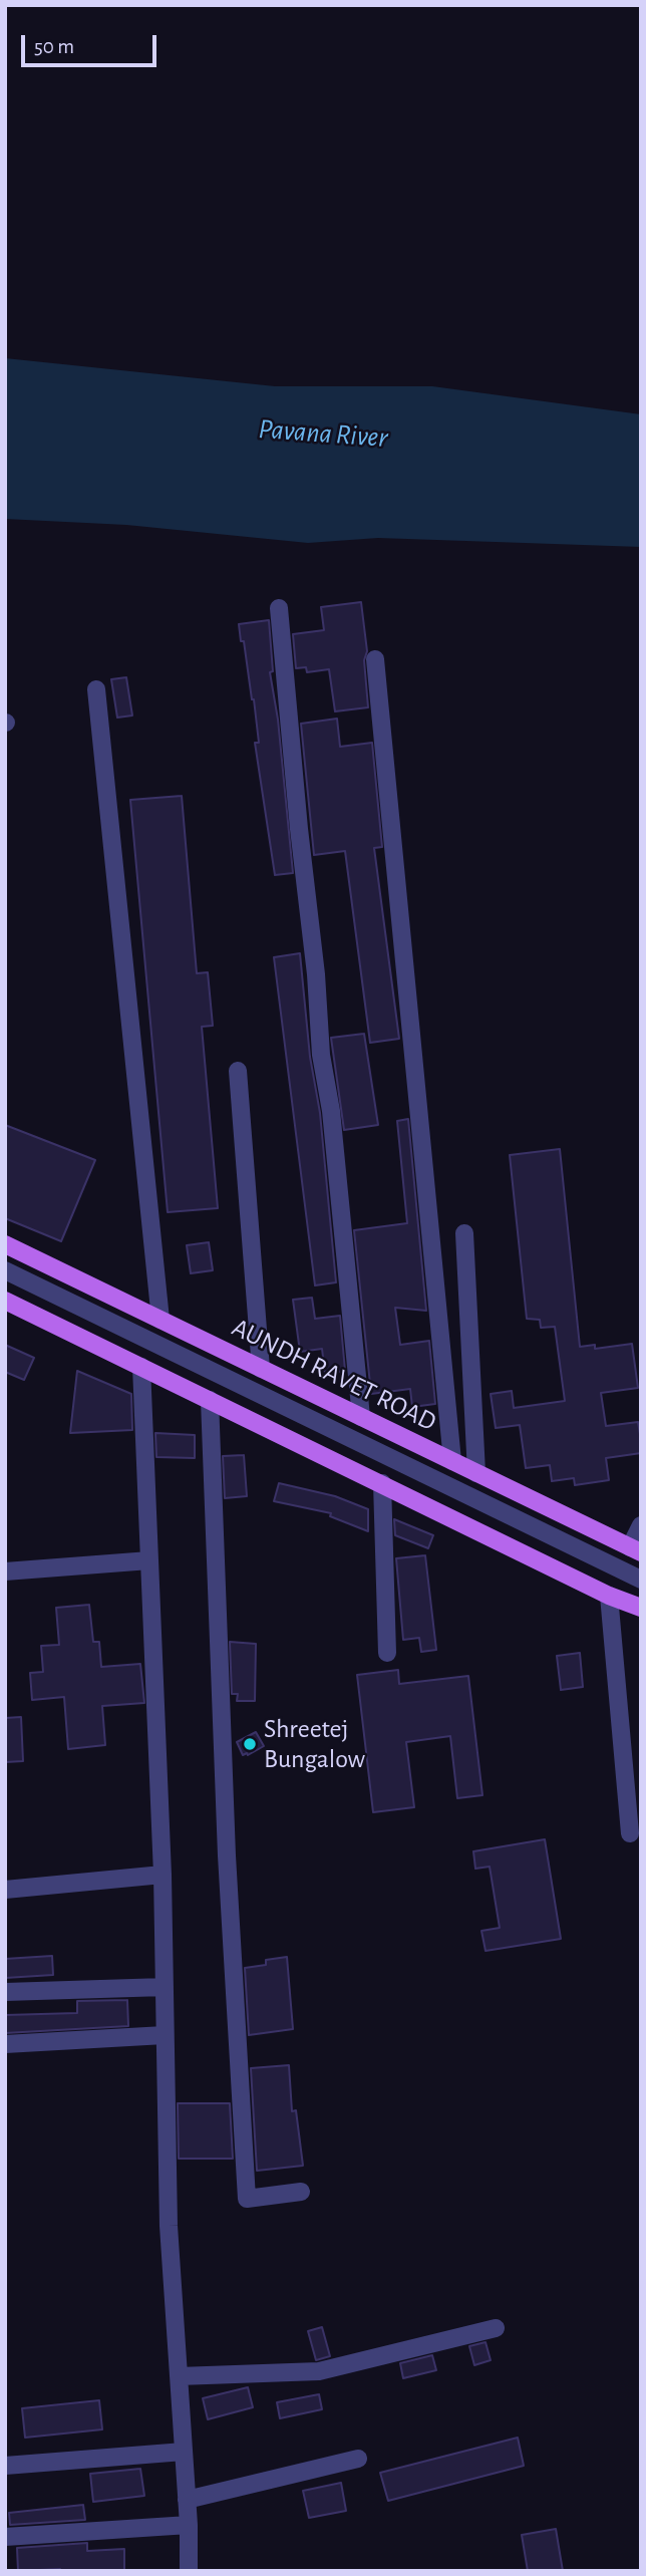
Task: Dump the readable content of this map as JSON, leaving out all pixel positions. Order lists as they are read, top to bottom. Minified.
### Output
{"streets":{"main road":["AUNDH RAVET ROAD"]},"water":["Pavana River"],"places":["Shreetej Bungalow"],"scale_bar":"50 m"}
